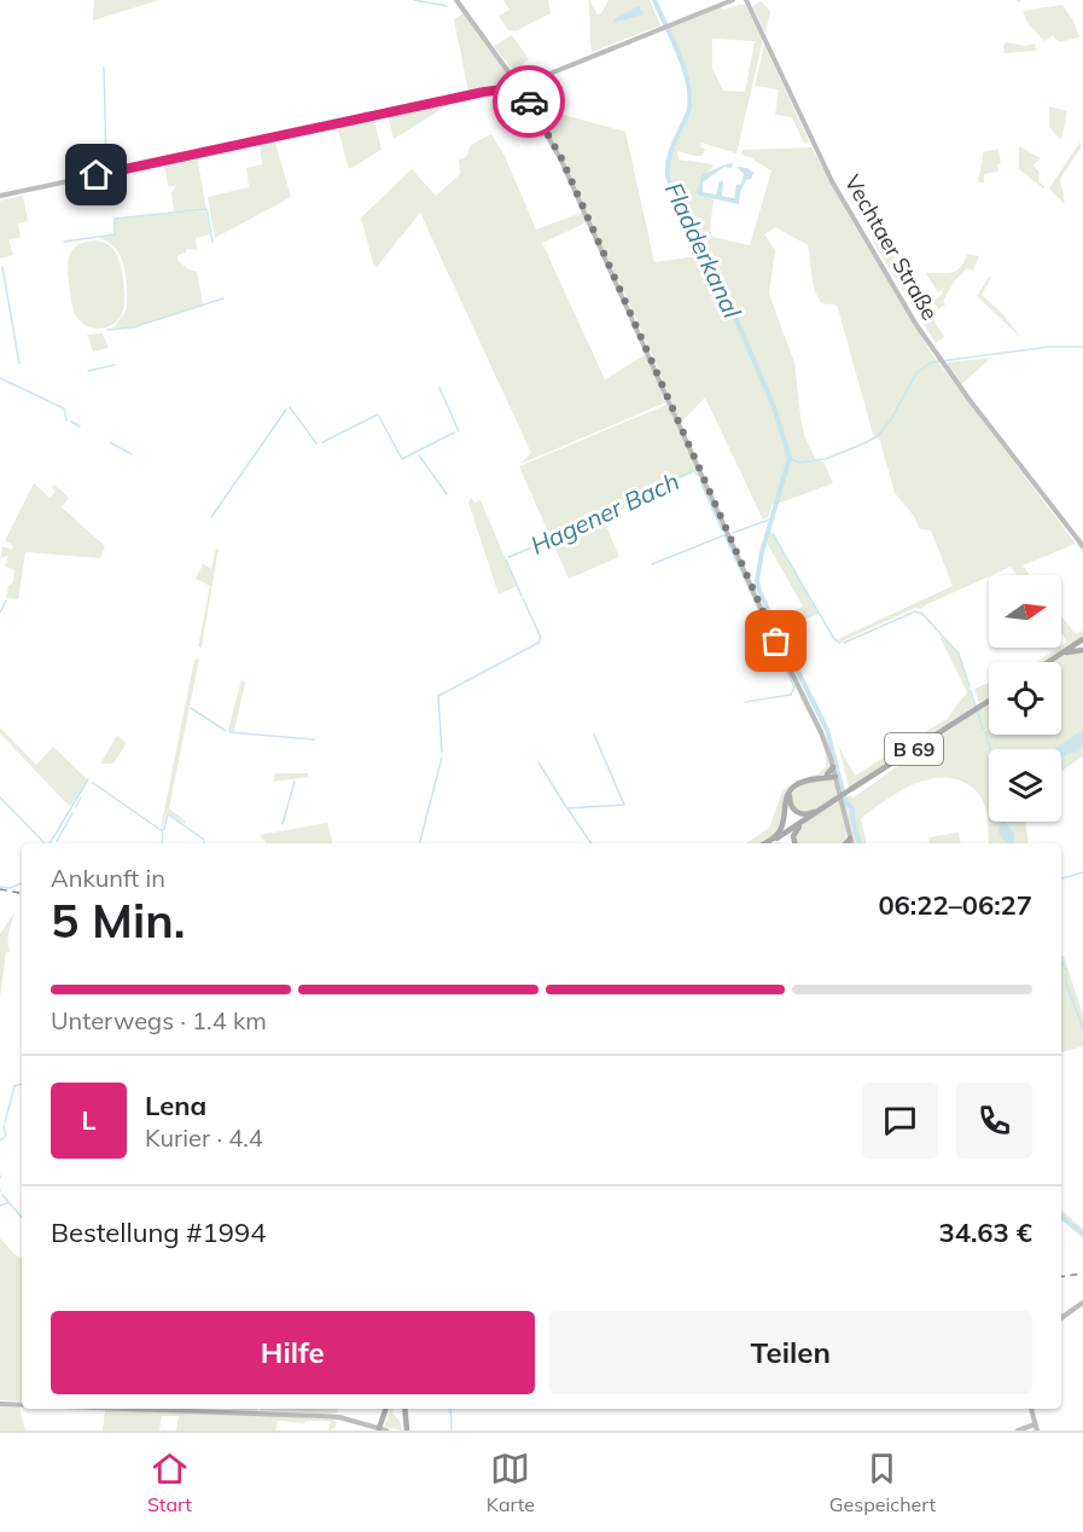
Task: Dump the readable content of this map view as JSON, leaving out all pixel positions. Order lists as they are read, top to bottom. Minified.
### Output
{"streets":{"main road":["Vechtaer Straße","B 69"]},"water":["Fladderkanal","Hagener Bach"],"north":"right","page":{"heading":["5 Min.","Ankunft in","06:22–06:27"],"panel":["Lena","Kurier · 4.4","Bestellung #1994","34.63 €"],"bar":"Unterwegs · 1.4 km","round":"L","buttons":["Hilfe","Teilen"],"tabs":["Start","Karte","Gespeichert"]}}
